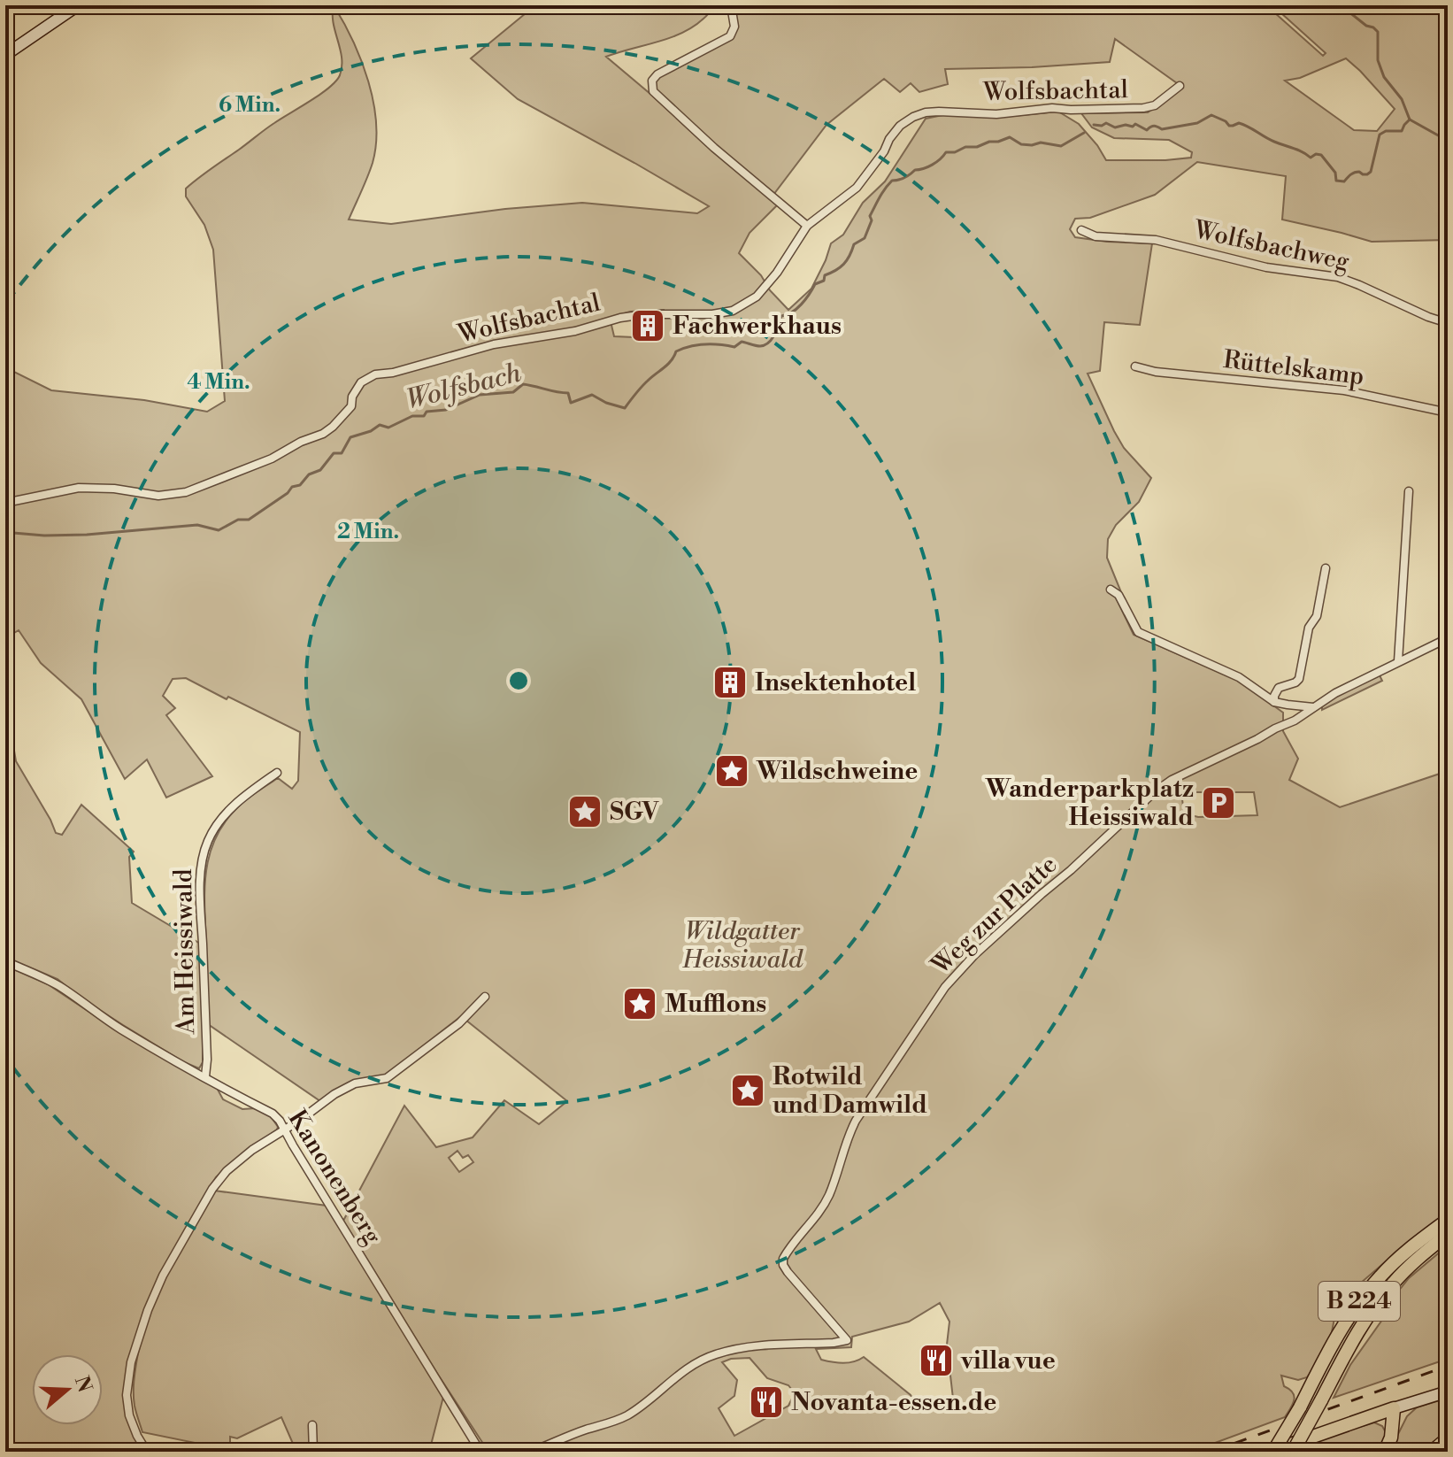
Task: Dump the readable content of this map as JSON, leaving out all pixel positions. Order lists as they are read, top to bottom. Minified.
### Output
{"streets":{"main road":["B 224"],"street":["Wolfsbachtal","Wolfsbachweg","Rüttelskamp","Weg zur Platte","Am Heissiwald","Kanonenberg"]},"crossings":[["Am Heissiwald","Kanonenberg"]],"water":["Wolfsbach"],"parks":["Wildgatter Heissiwald"],"places":{"building":["Fachwerkhaus","Insektenhotel"],"place":["Wildschweine","SGV","Mufflons","Rotwild und Damwild"],"parking":["Wanderparkplatz Heissiwald"],"restaurant":["villa vue","Novanta-essen.de"]},"north":"right","rings":["6 Min.","4 Min.","2 Min."]}
